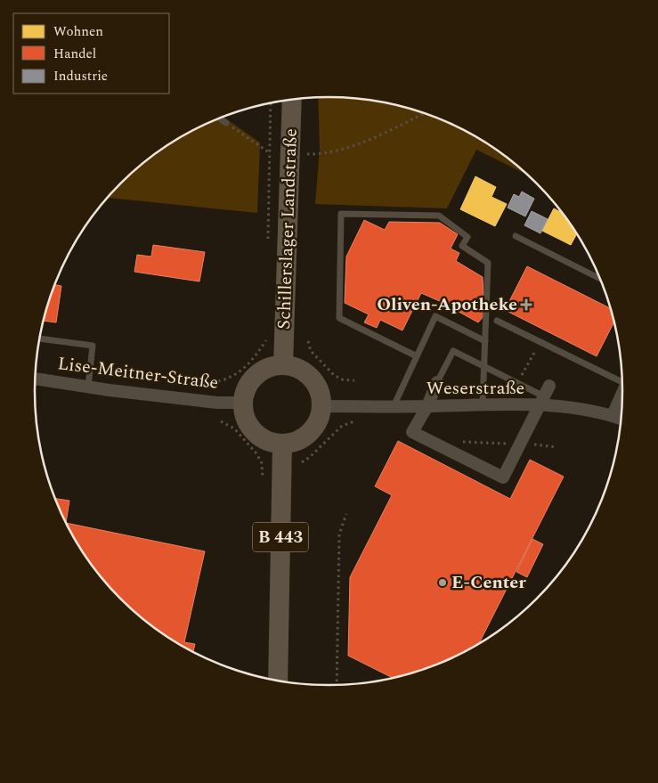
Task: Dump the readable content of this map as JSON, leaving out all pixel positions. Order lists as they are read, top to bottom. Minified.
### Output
{"streets":{"main road":["Schillerslager Landstraße","B 443"],"street":["Lise-Meitner-Straße","Weserstraße"]},"crossings":[["Schillerslager Landstraße","Lise-Meitner-Straße"],["Schillerslager Landstraße","Weserstraße"],["Schillerslager Landstraße","B 443"],["Lise-Meitner-Straße","Weserstraße"],["Lise-Meitner-Straße","B 443"],["Weserstraße","B 443"]],"places":{"health":["Oliven-Apotheke"],"other":["E-Center"]},"legend":["Wohnen","Handel","Industrie"]}
